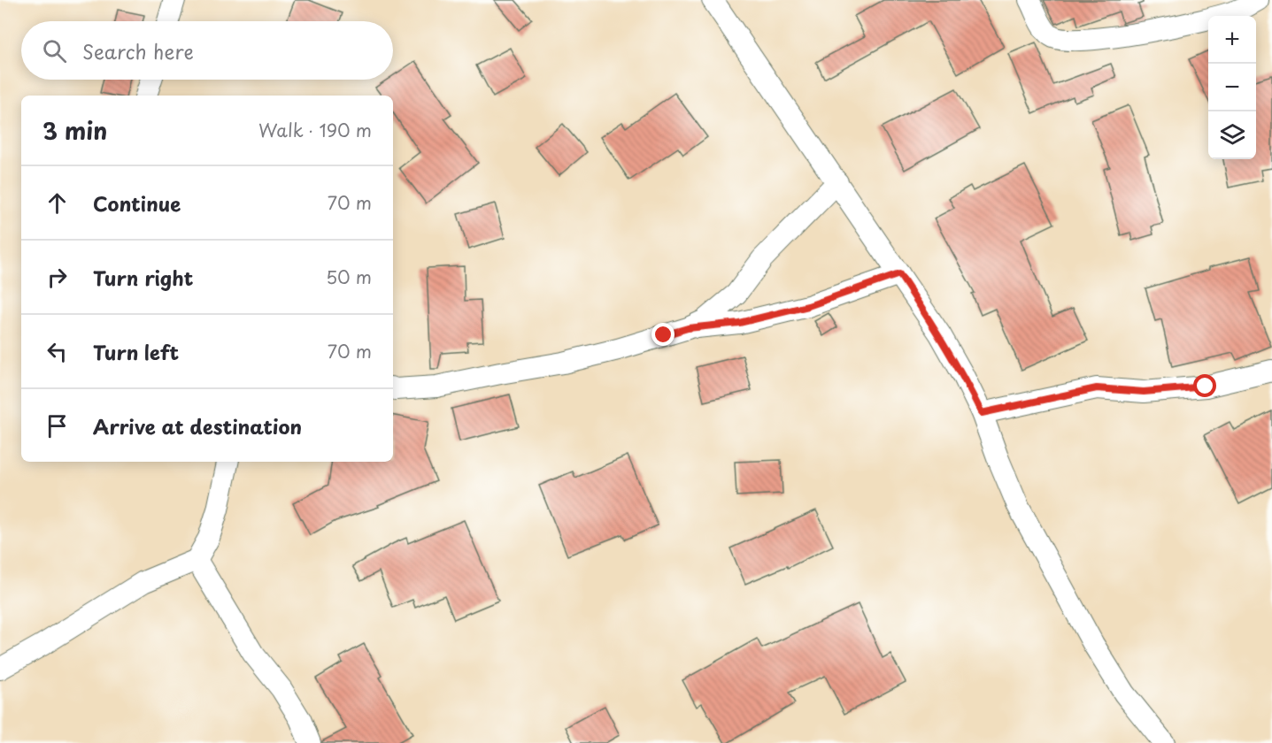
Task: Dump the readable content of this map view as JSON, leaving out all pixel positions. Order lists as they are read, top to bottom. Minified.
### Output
{"page":{"map_buttons":["+","−"],"search":"Search here","heading":["3 min","Walk · 190 m"],"list":[["Continue","70 m"],["Turn right","50 m"],["Turn left","70 m"],"Arrive at destination"]}}
